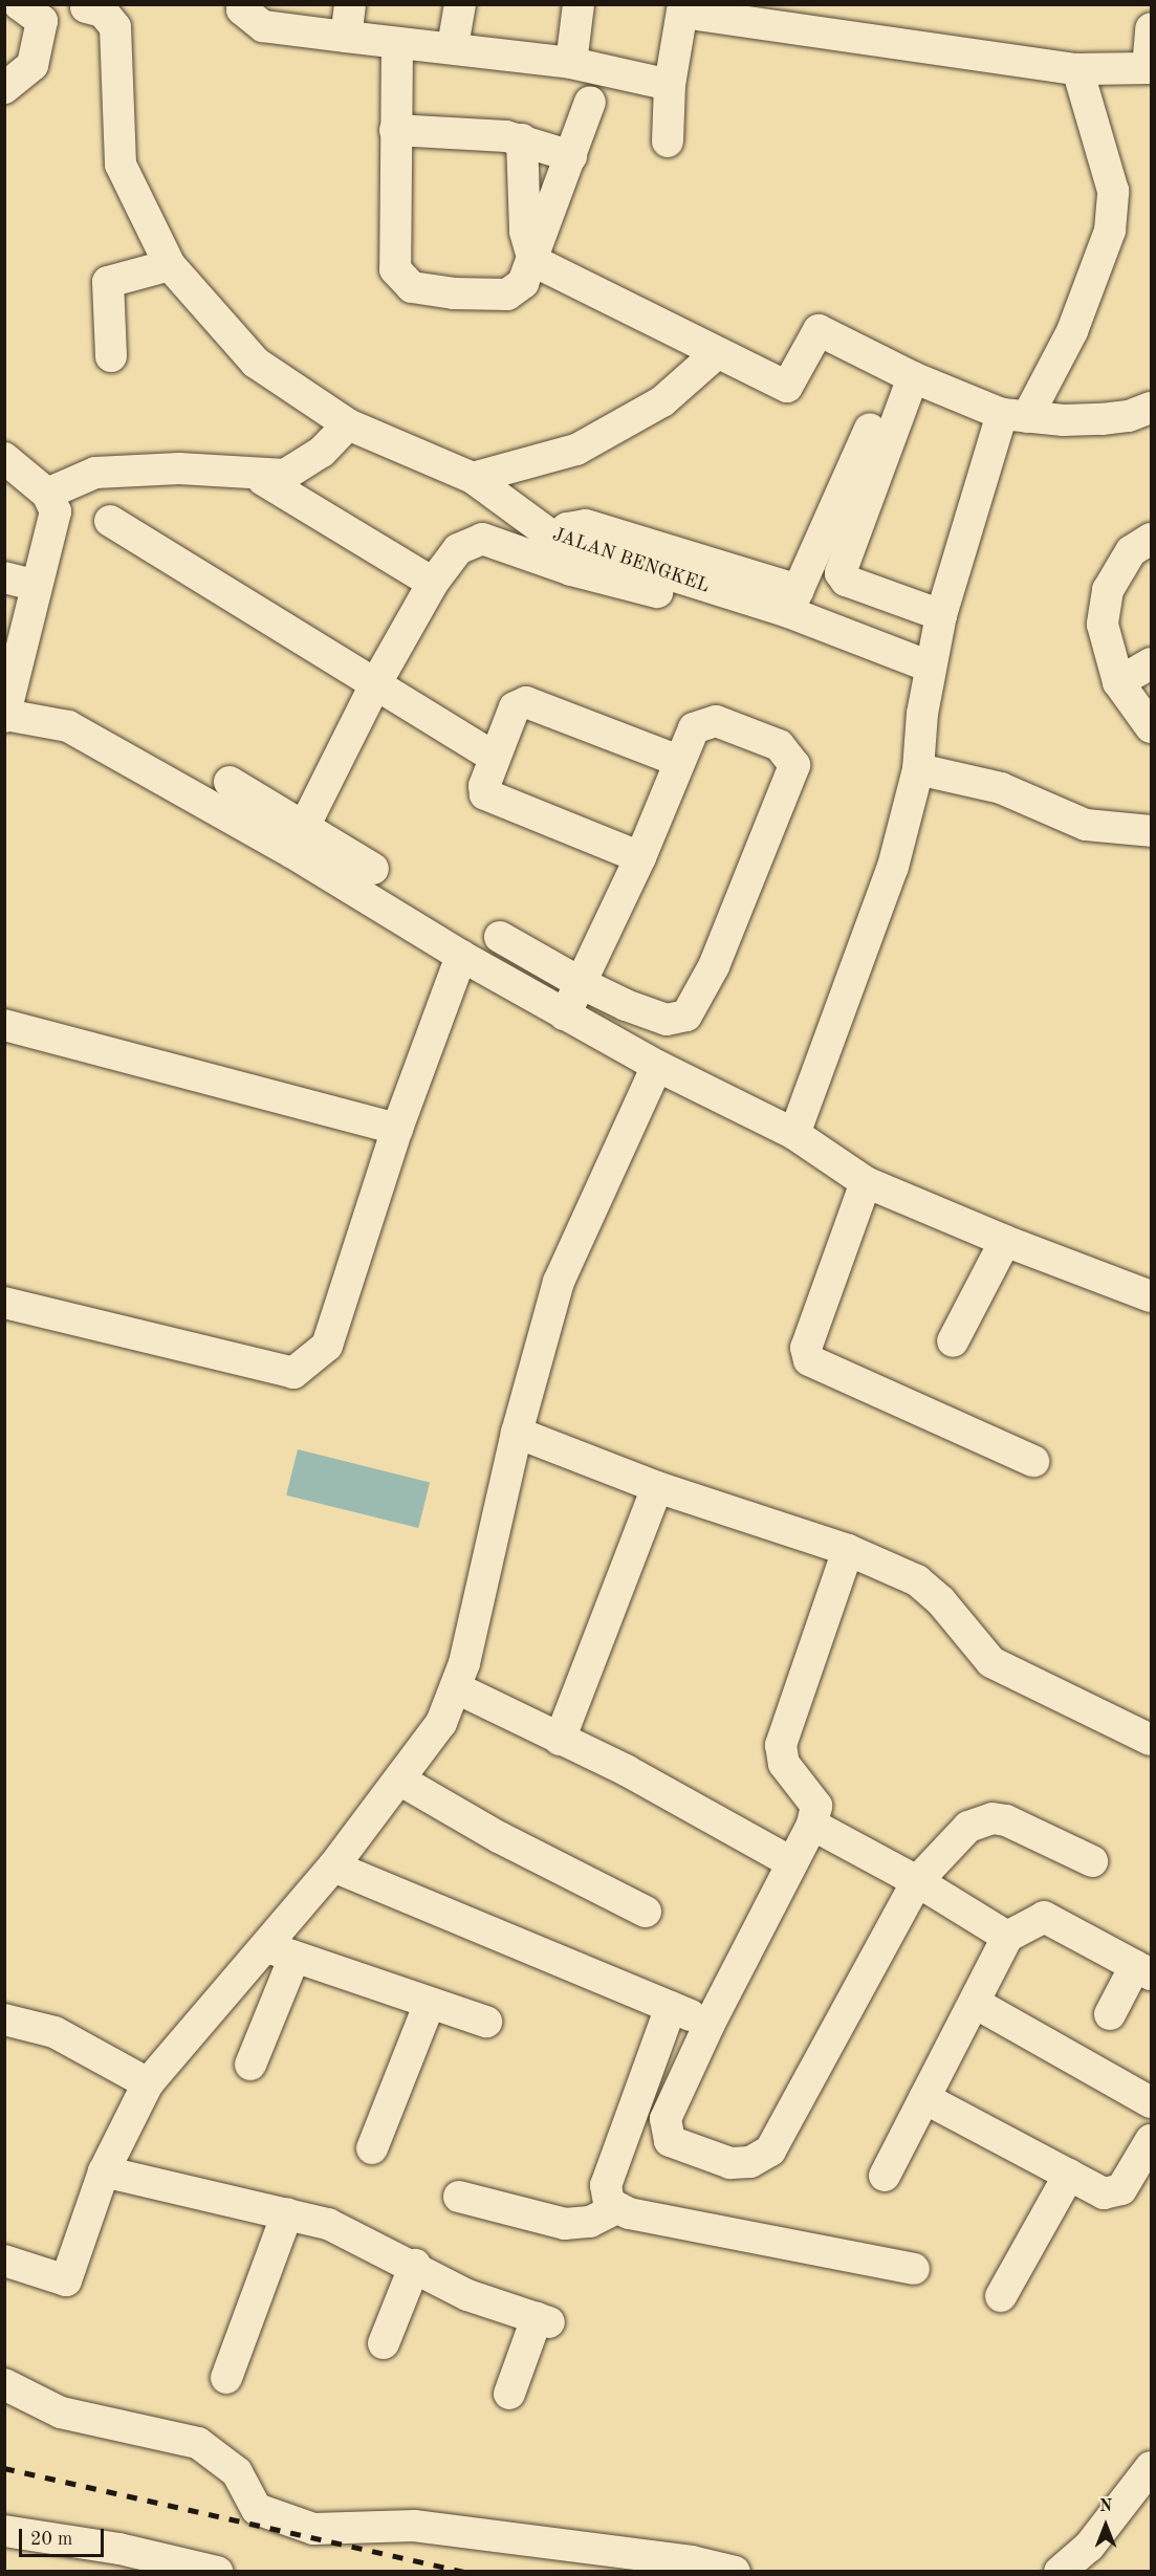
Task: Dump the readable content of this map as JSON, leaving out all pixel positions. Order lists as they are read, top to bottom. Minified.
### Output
{"streets":{"street":["JALAN BENGKEL"]},"scale_bar":"20 m","north":"top"}
